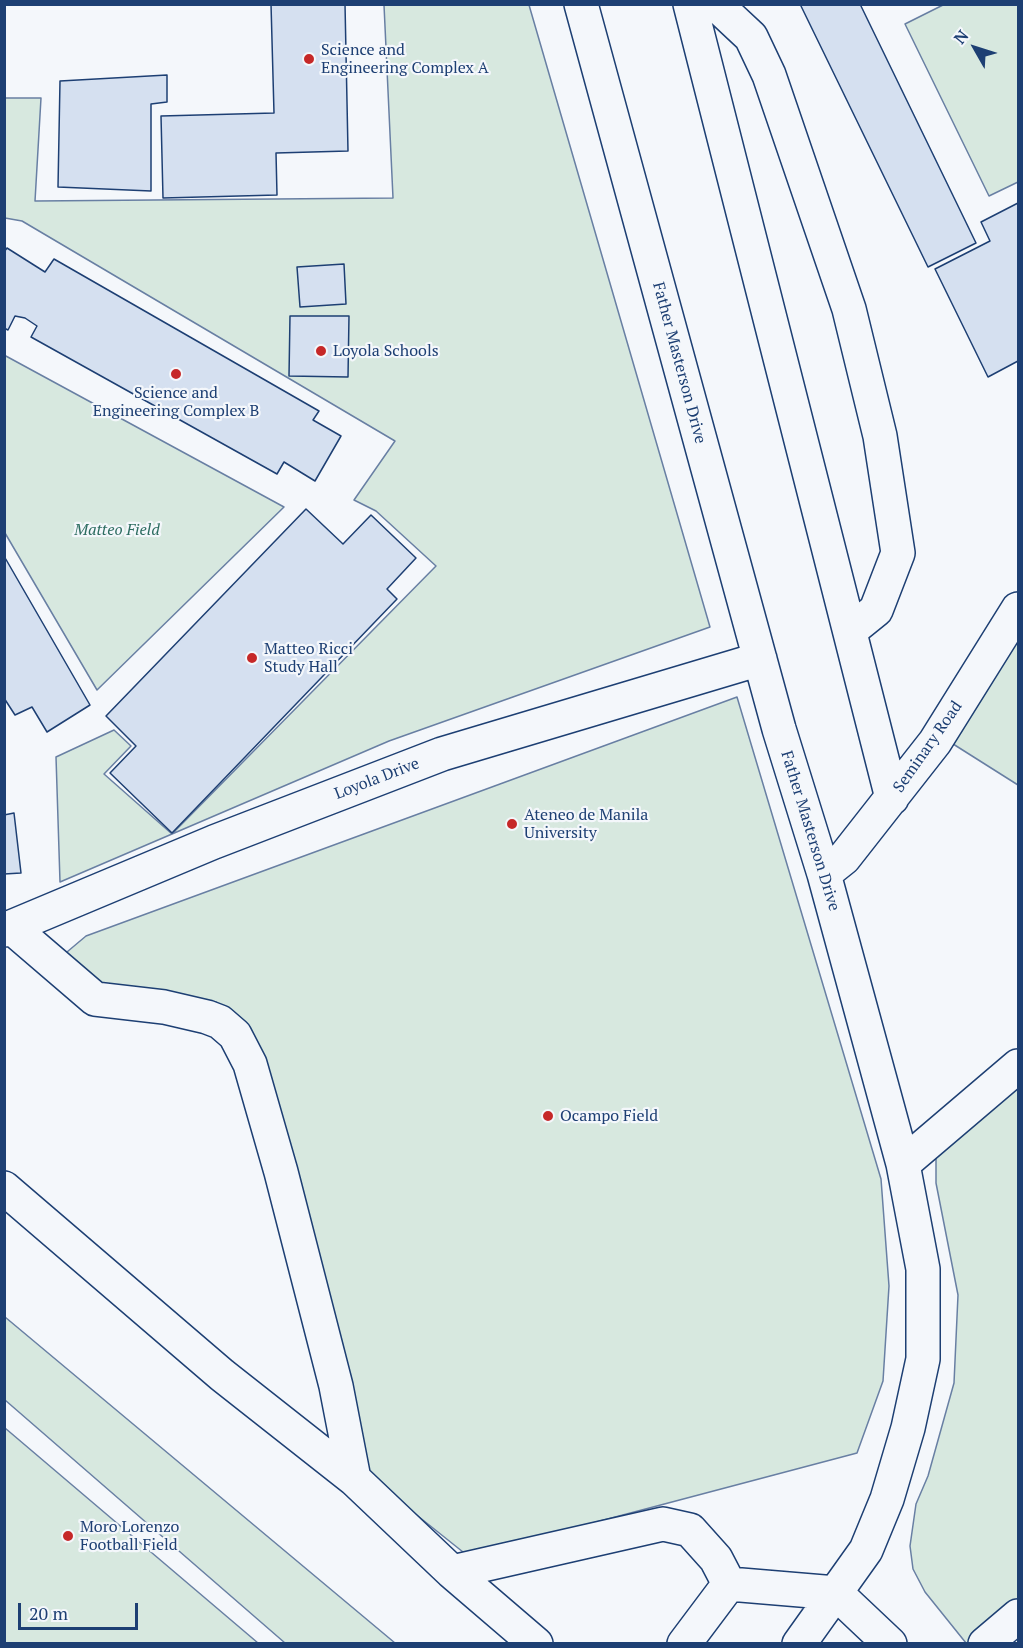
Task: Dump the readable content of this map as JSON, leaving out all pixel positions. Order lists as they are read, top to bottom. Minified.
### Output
{"streets":{"lane":["Father Masterson Drive","Seminary Road","Loyola Drive"]},"crossings":[["Father Masterson Drive","Seminary Road"],["Father Masterson Drive","Loyola Drive"]],"parks":["Matteo Field"],"places":["Science and Engineering Complex A","Loyola Schools","Science and Engineering Complex B","Matteo Ricci Study Hall","Ateneo de Manila University","Ocampo Field","Moro Lorenzo Football Field"],"scale_bar":"20 m","north":"top left"}
